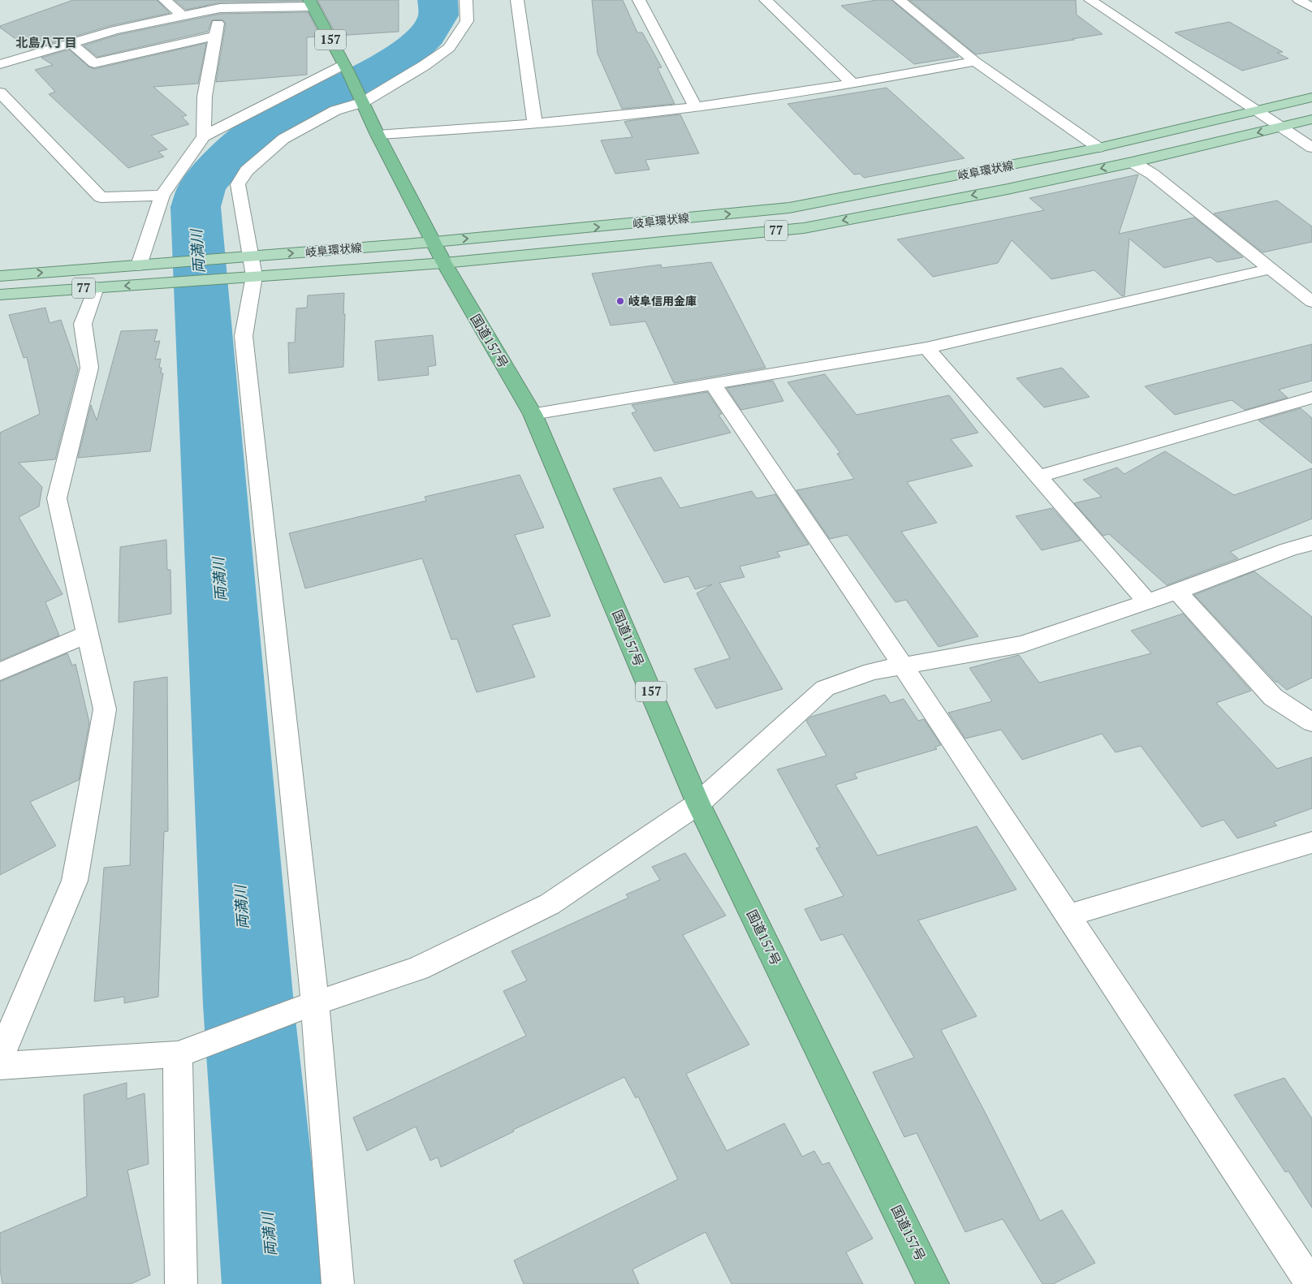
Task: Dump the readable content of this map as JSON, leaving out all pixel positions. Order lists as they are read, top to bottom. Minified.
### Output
{"streets":{"highway":["157","国道157号"],"main road":["岐阜環状線","77"]},"crossings":[["岐阜環状線","国道157号"]],"districts":["北島八丁目"],"water":["両満川"],"places":["岐阜信用金庫"]}
